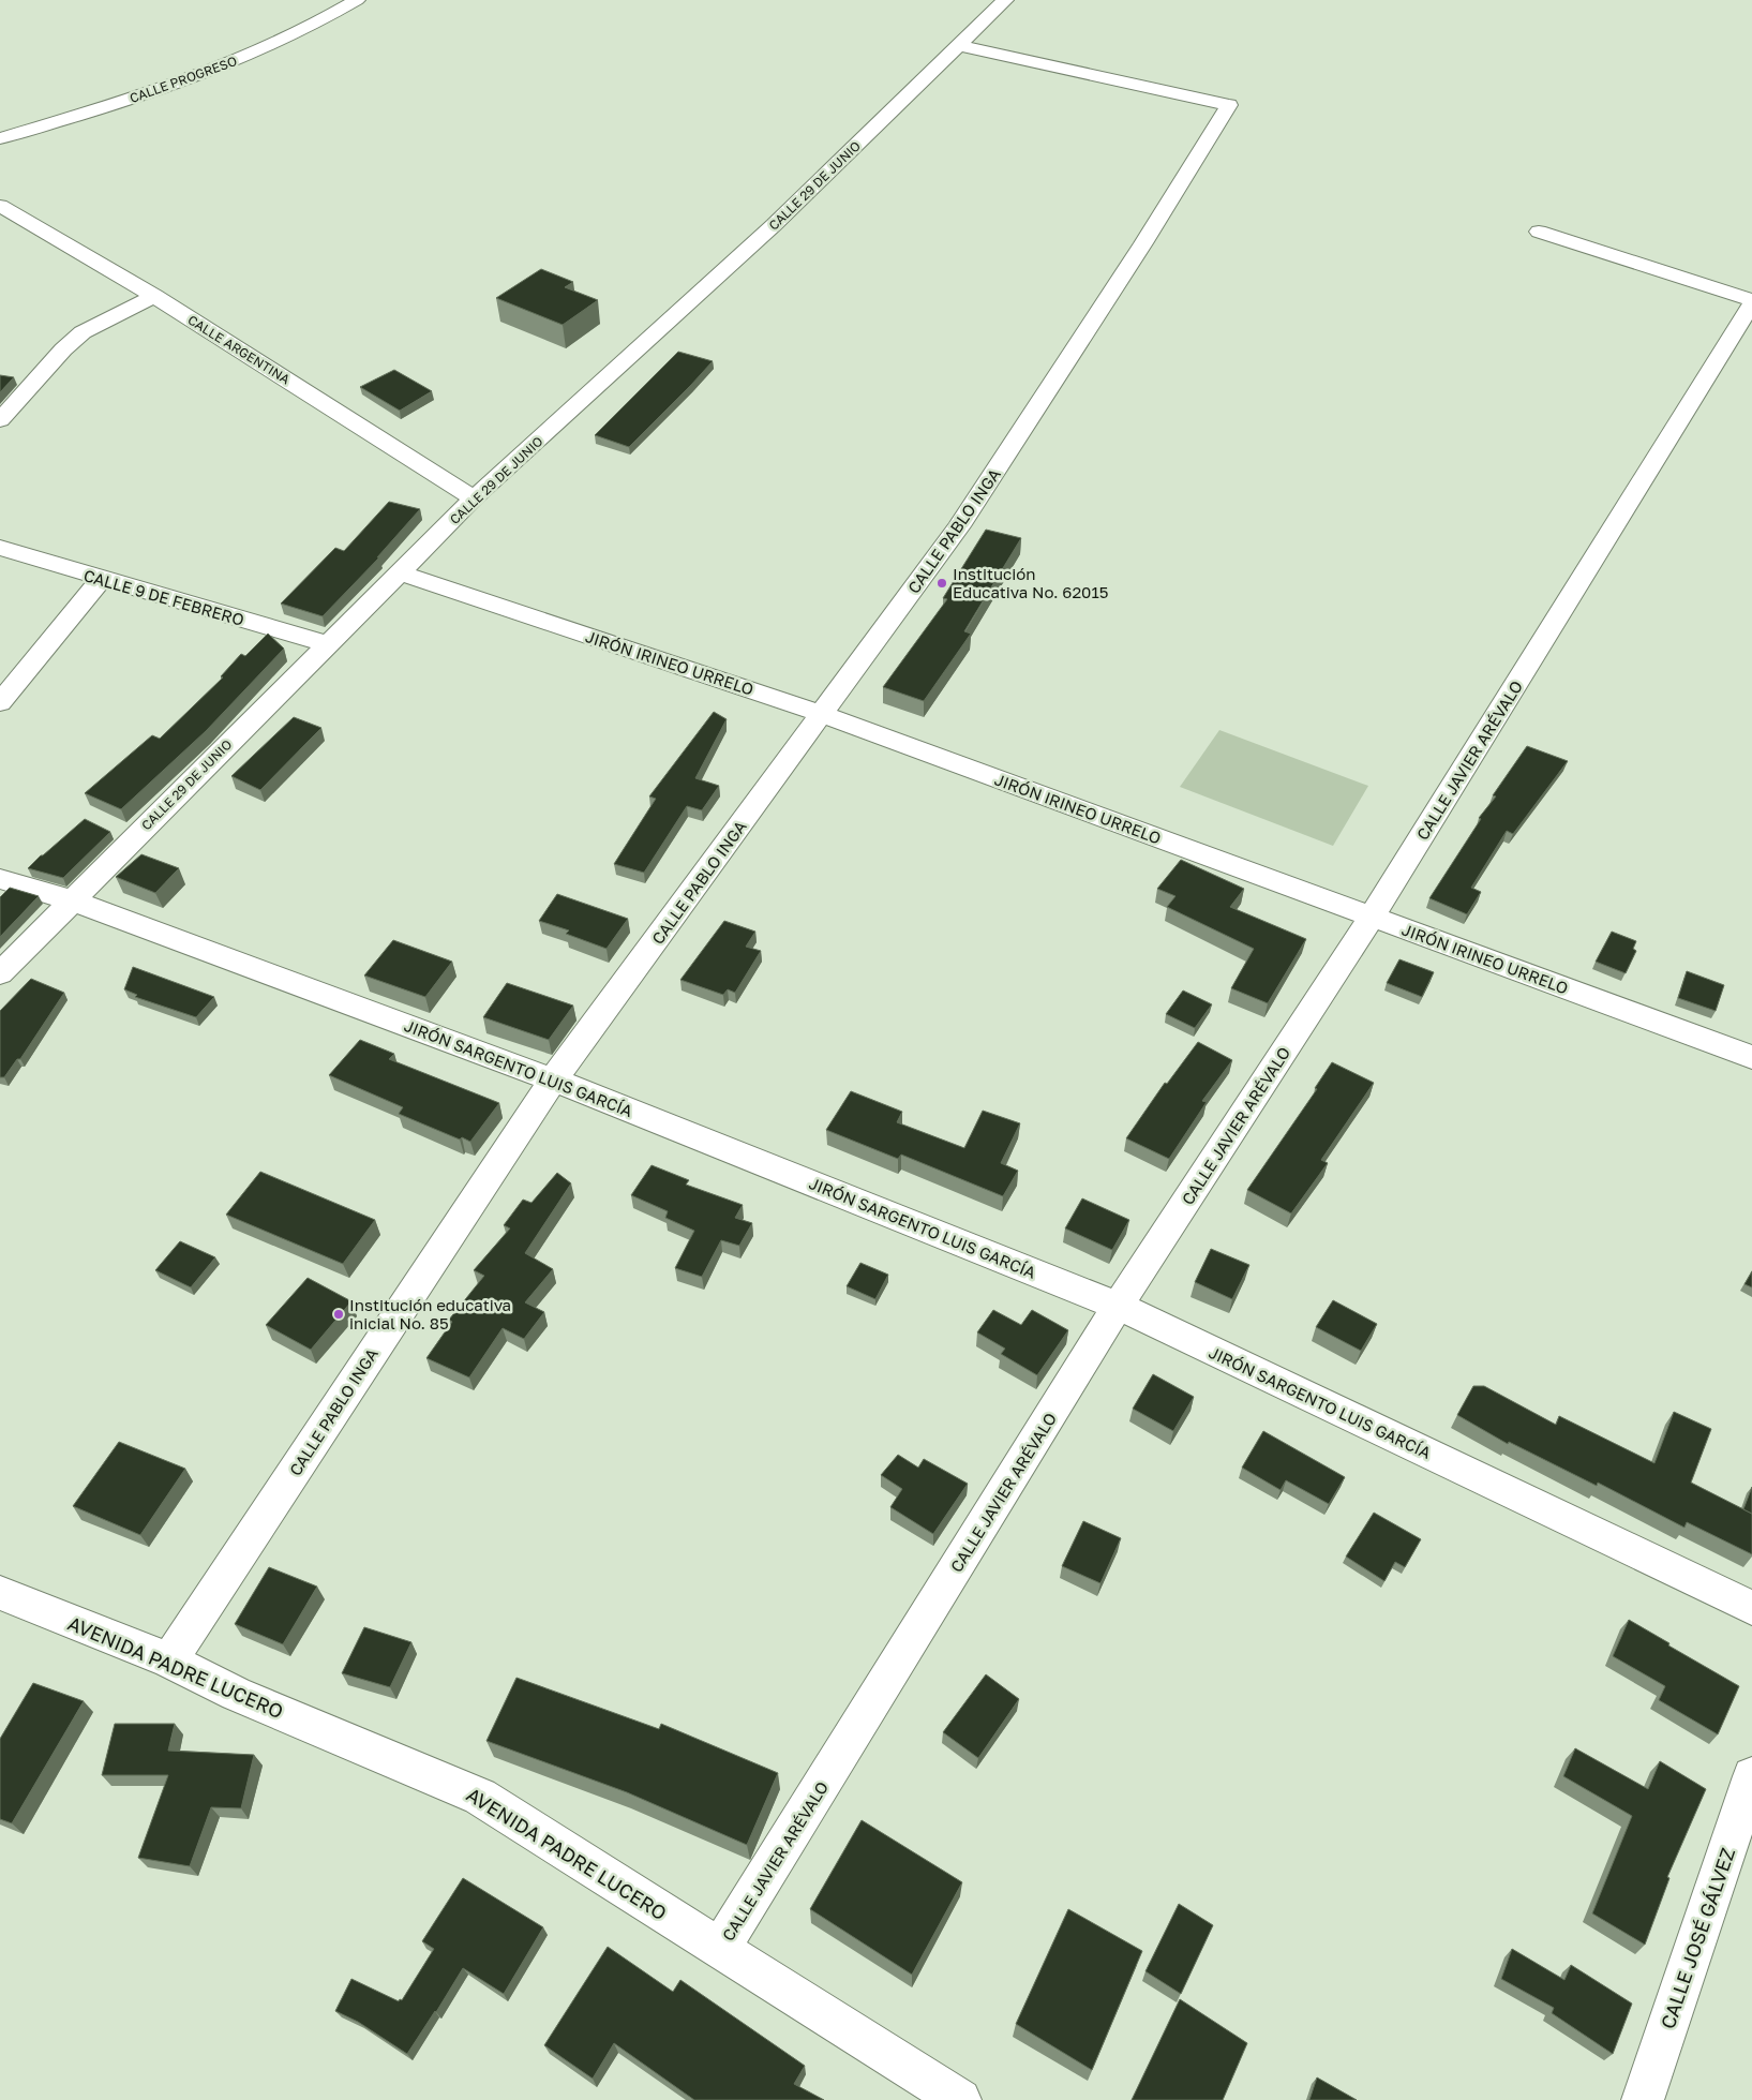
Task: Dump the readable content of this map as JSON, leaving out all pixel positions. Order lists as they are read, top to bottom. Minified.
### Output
{"streets":{"street":["CALLE PROGRESO","CALLE 29 DE JUNIO","CALLE ARGENTINA","CALLE PABLO INGA","CALLE 9 DE FEBRERO","JIRÓN IRINEO URRELO","CALLE JAVIER ARÉVALO","JIRÓN SARGENTO LUIS GARCÍA","AVENIDA PADRE LUCERO","CALLE JOSÉ GÁLVEZ"]},"crossings":[["CALLE 29 DE JUNIO","CALLE ARGENTINA"],["CALLE 29 DE JUNIO","CALLE PABLO INGA"],["CALLE 29 DE JUNIO","CALLE 9 DE FEBRERO"],["CALLE 29 DE JUNIO","JIRÓN IRINEO URRELO"],["CALLE 29 DE JUNIO","JIRÓN SARGENTO LUIS GARCÍA"],["CALLE PABLO INGA","JIRÓN IRINEO URRELO"],["CALLE PABLO INGA","JIRÓN SARGENTO LUIS GARCÍA"],["CALLE PABLO INGA","AVENIDA PADRE LUCERO"],["JIRÓN IRINEO URRELO","CALLE JAVIER ARÉVALO"],["CALLE JAVIER ARÉVALO","JIRÓN SARGENTO LUIS GARCÍA"],["CALLE JAVIER ARÉVALO","AVENIDA PADRE LUCERO"]],"places":["Institución Educativa No. 62015","Institución educativa inicial No. 85"]}
